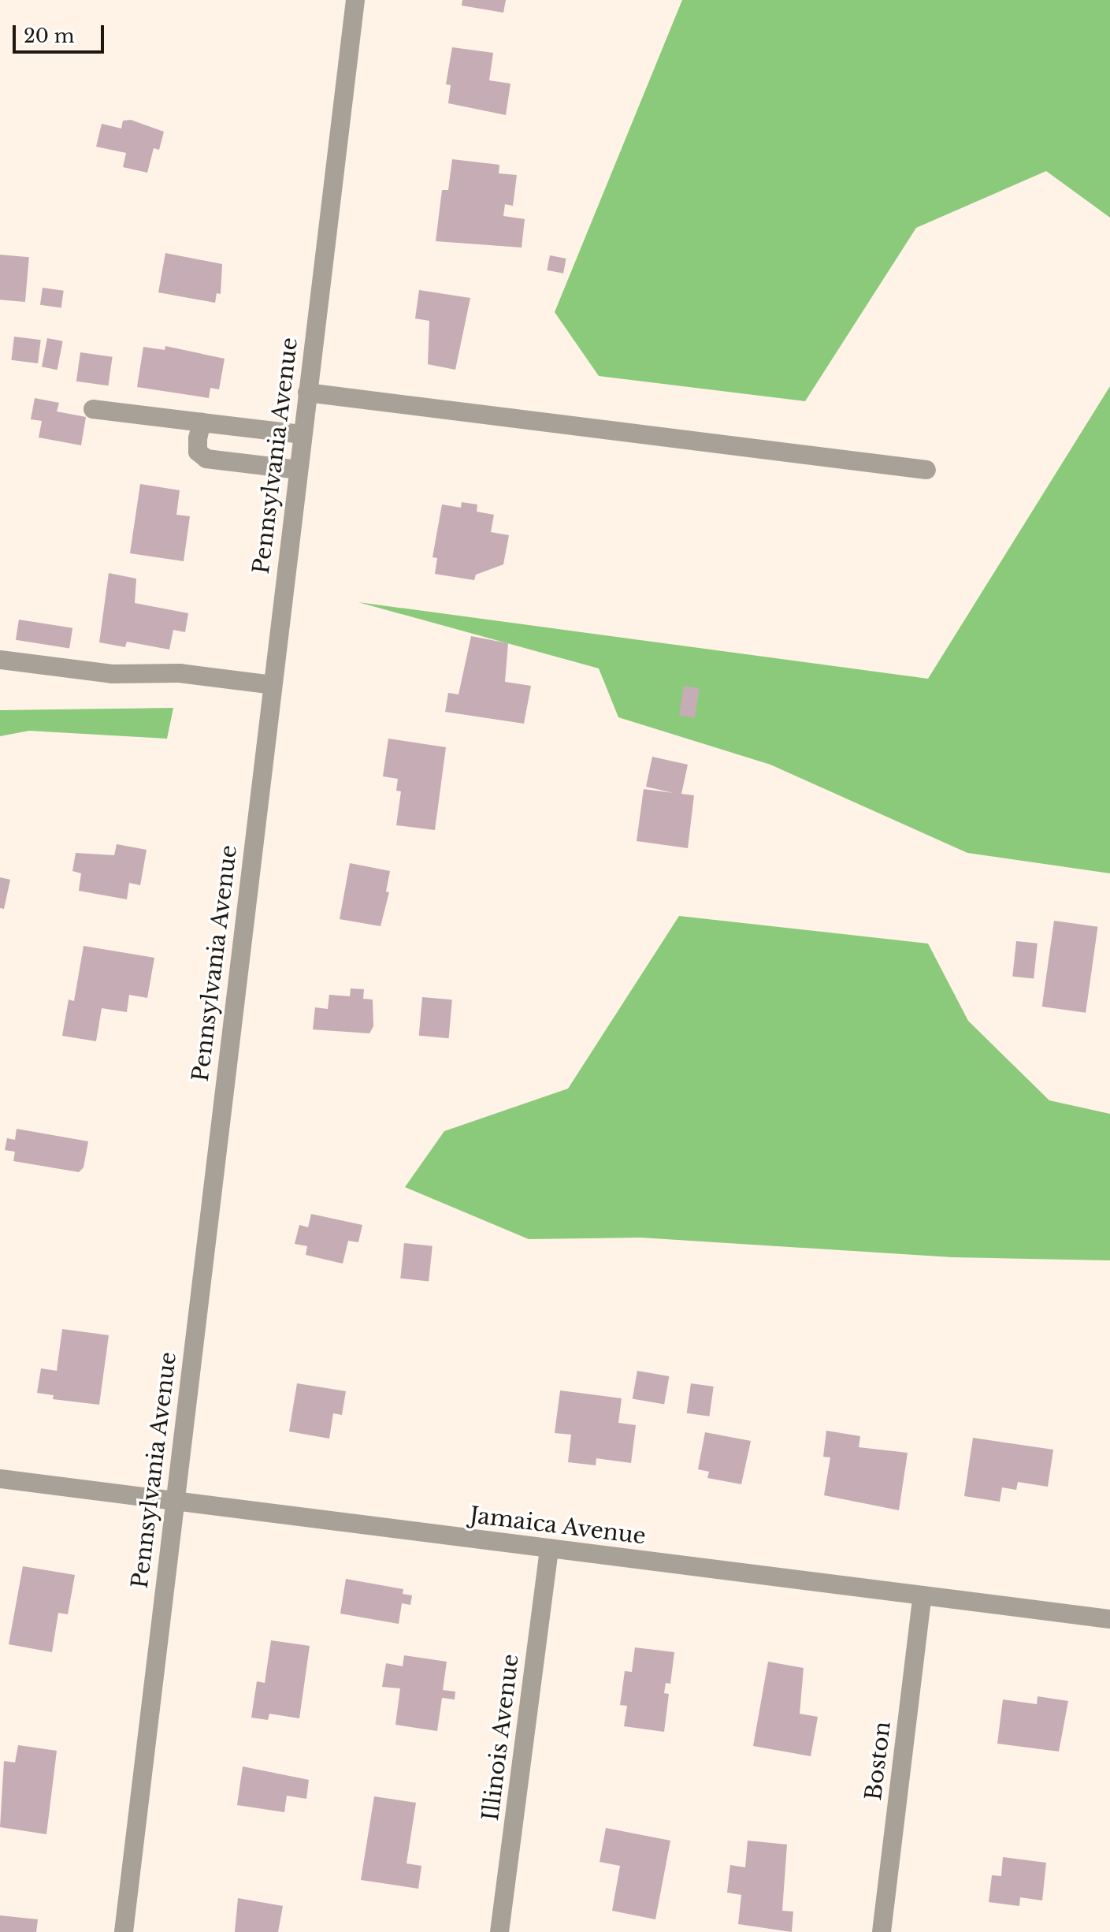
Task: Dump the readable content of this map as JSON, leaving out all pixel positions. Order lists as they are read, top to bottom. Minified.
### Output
{"streets":{"street":["Pennsylvania Avenue","Jamaica Avenue","Illinois Avenue","Boston"]},"crossings":[["Pennsylvania Avenue","Jamaica Avenue"],["Jamaica Avenue","Illinois Avenue"],["Jamaica Avenue","Boston"]],"scale_bar":"20 m"}
